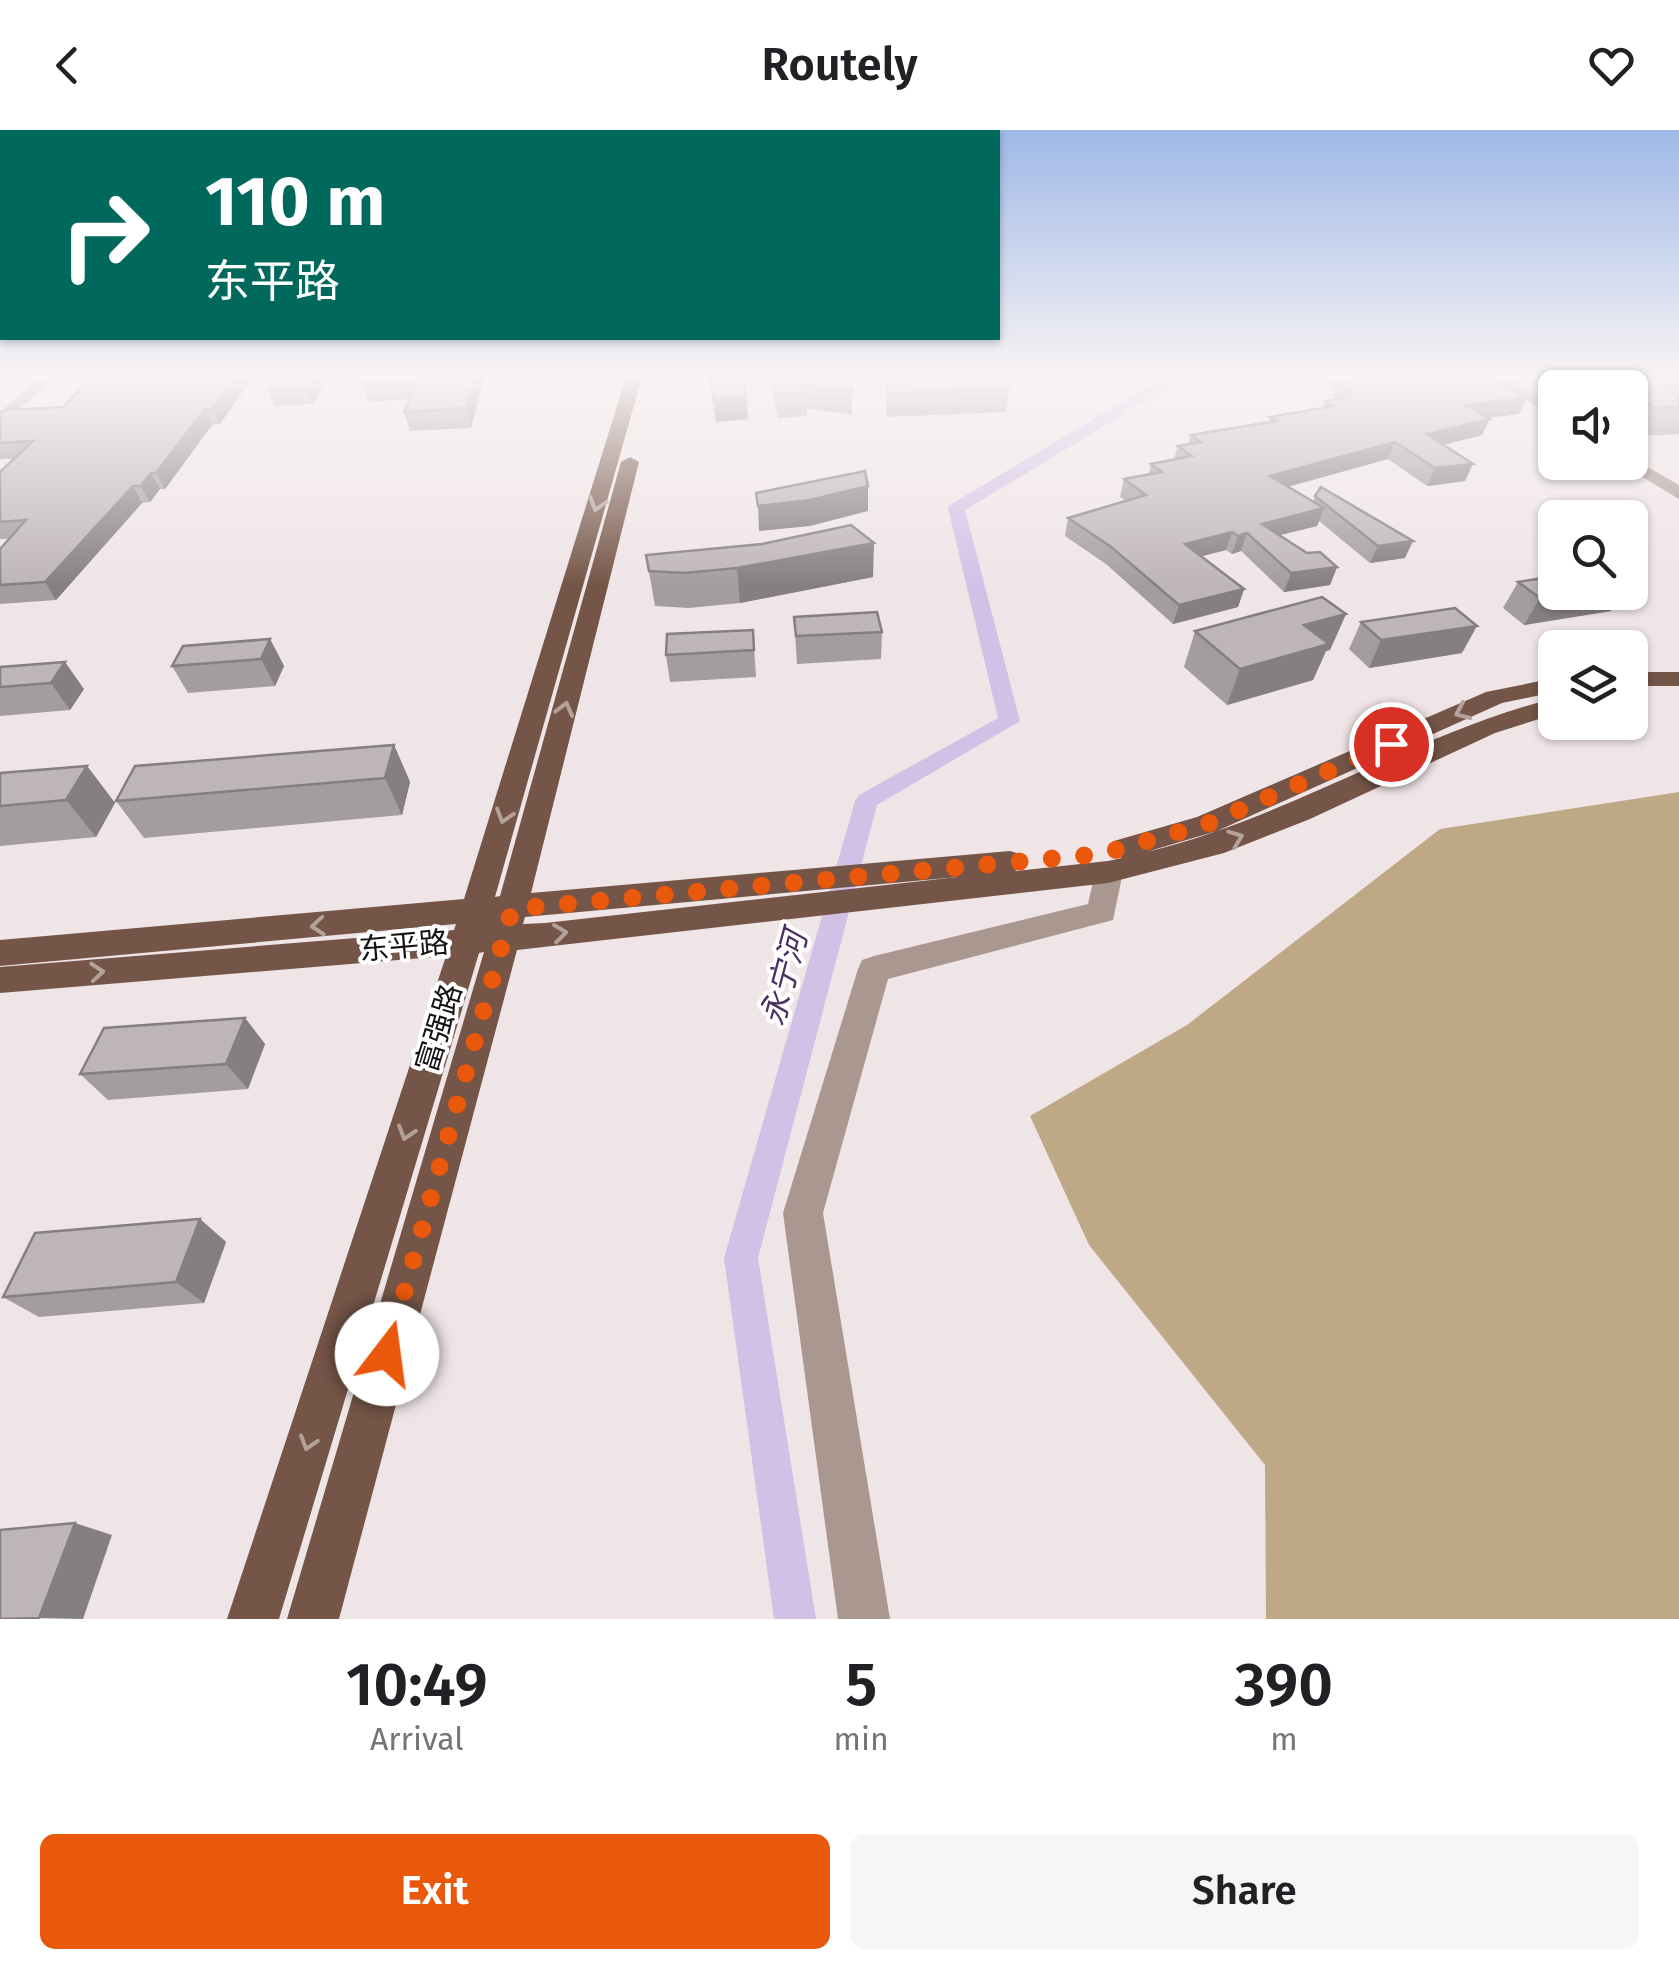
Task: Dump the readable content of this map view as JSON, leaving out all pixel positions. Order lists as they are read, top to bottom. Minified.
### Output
{"streets":{"main road":["东平路","富强路"]},"crossings":[["东平路","富强路"]],"water":["永宁河"],"page":{"header":"Routely","turn":["110 m","东平路"],"eta":["10:49","Arrival","5","min","390","m"],"buttons":["Exit","Share"]}}
